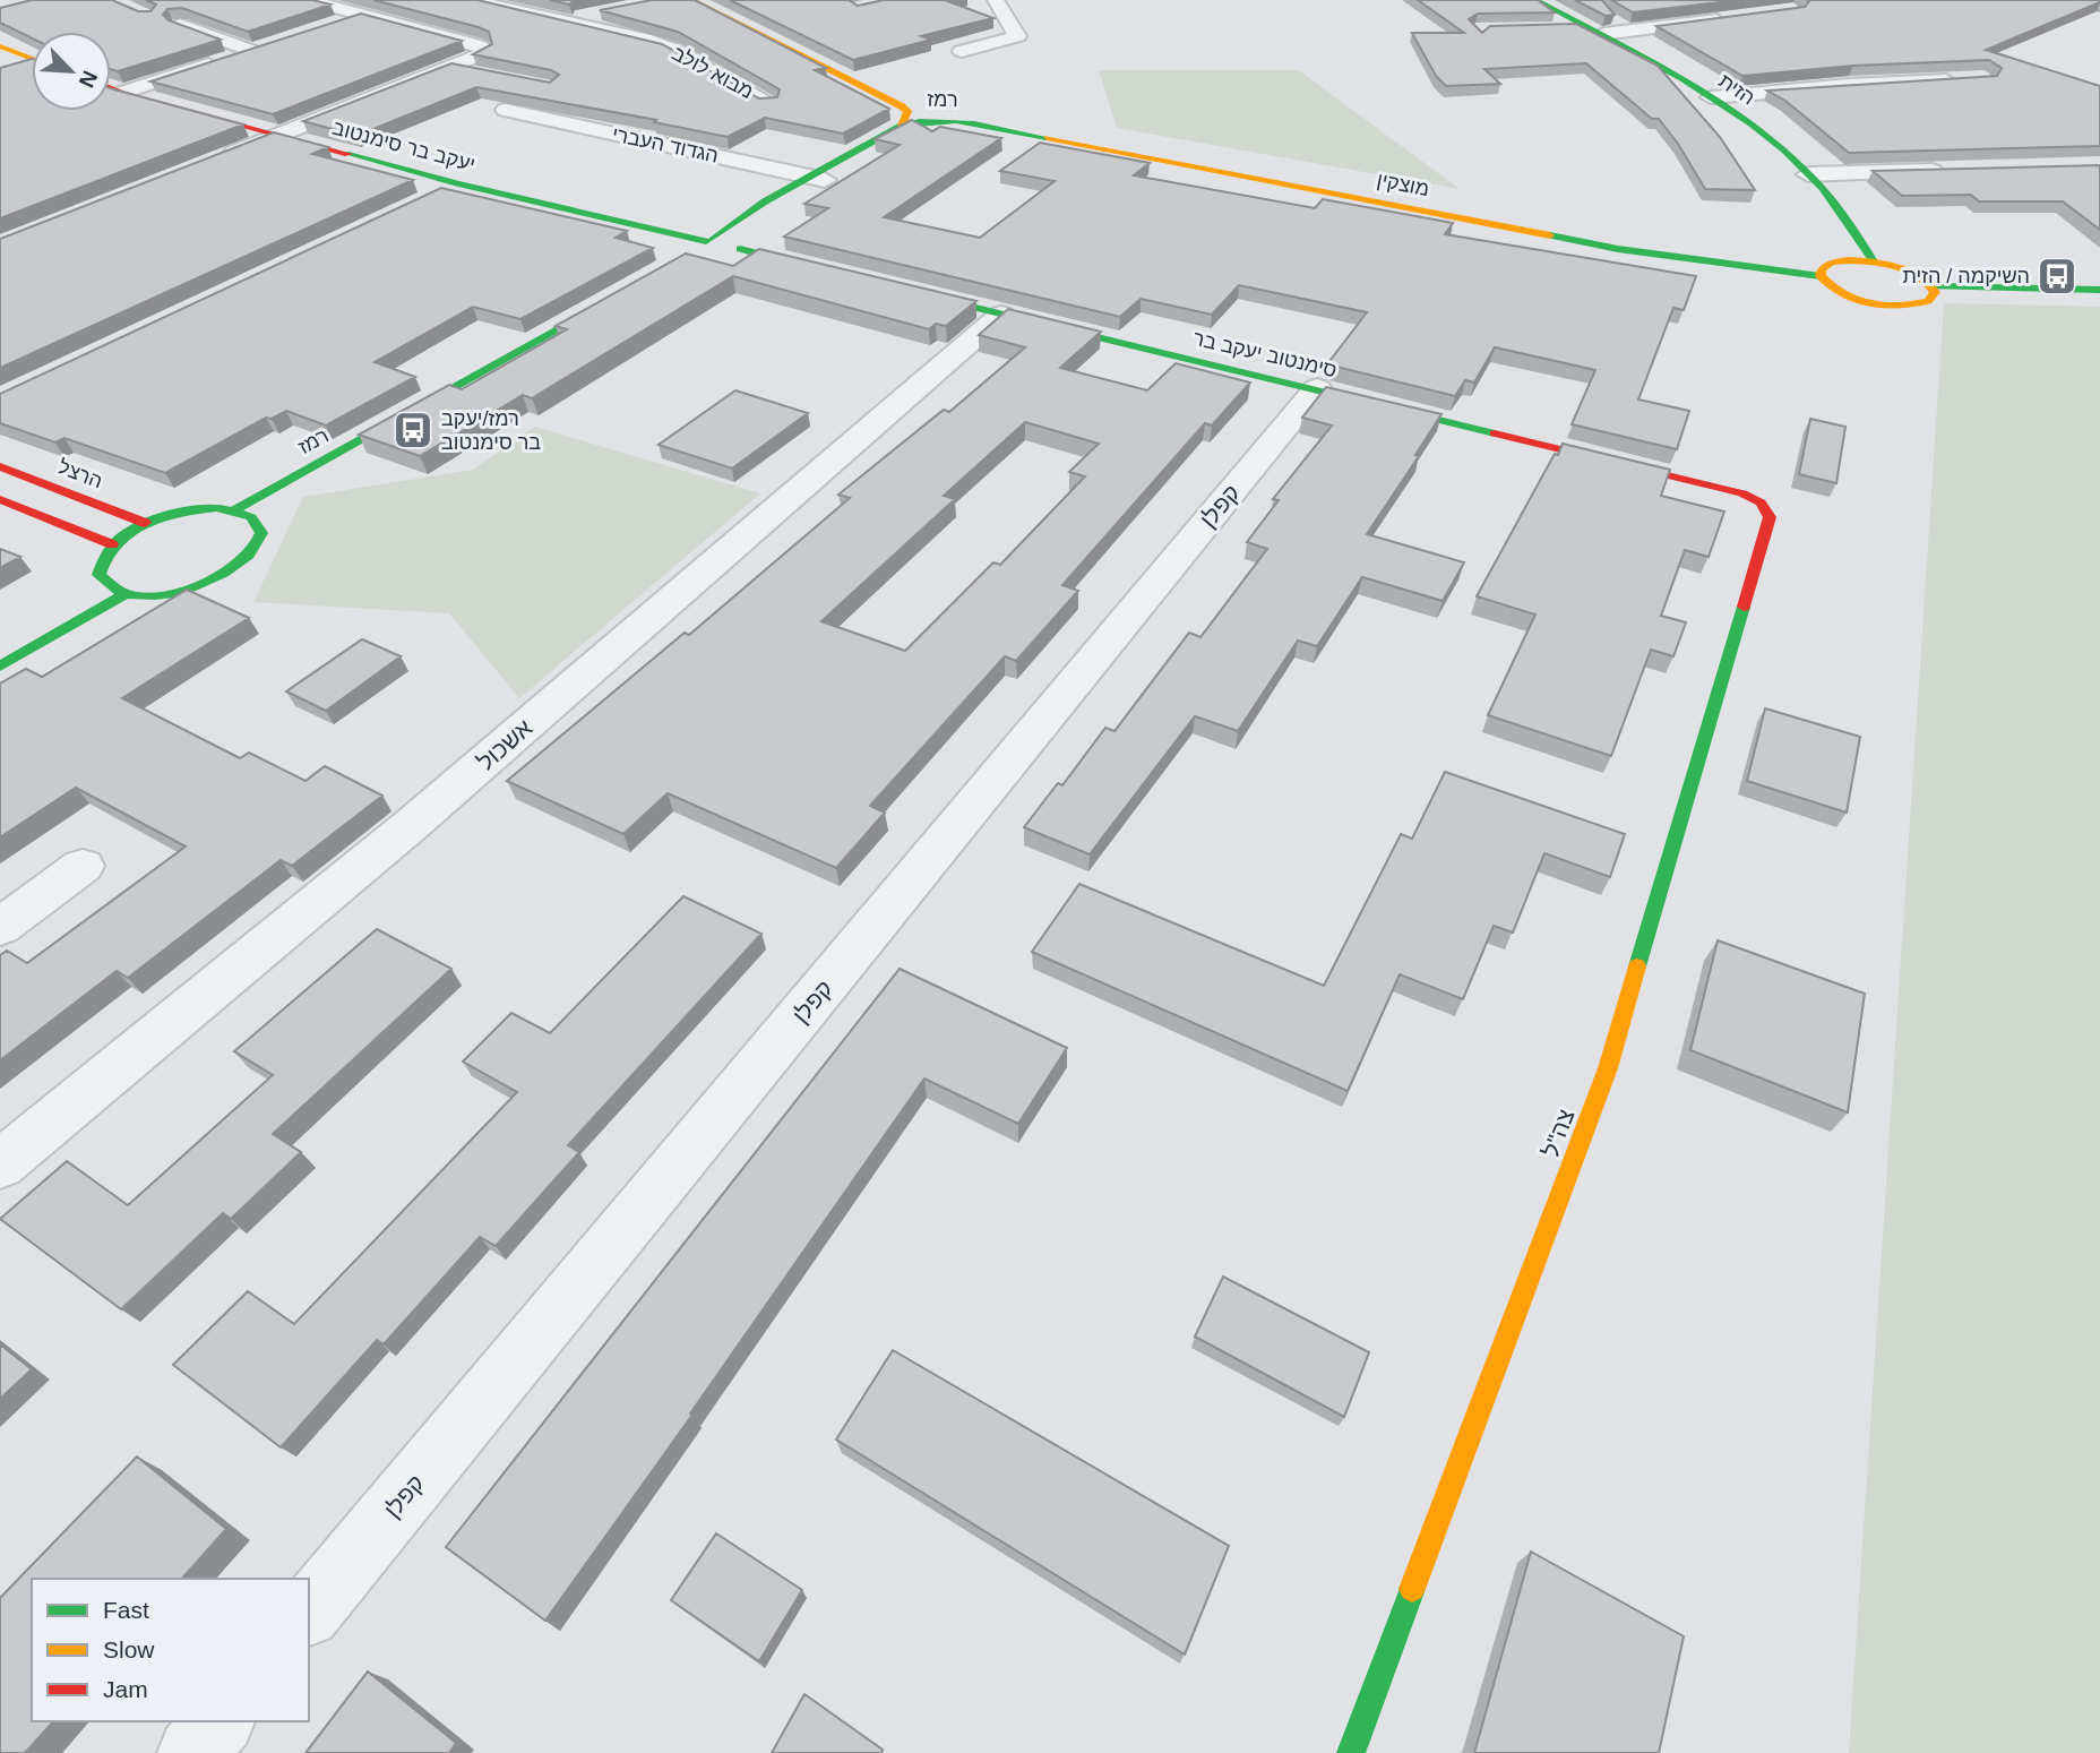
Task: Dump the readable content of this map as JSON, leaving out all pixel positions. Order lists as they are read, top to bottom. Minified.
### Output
{"streets":{"street":["מבוא לולב","הזית","רמז","הגדוד העברי","יעקב בר סימנטוב","מוצקין","סימנטוב יעקב בר","הרצל","קפלן","אשכול","צה\"ל"]},"crossings":[["רמז","הגדוד העברי"],["רמז","יעקב בר סימנטוב"],["רמז","מוצקין"],["סימנטוב יעקב בר","קפלן"],["סימנטוב יעקב בר","אשכול"],["סימנטוב יעקב בר","צה\"ל"]],"places":{"bus stop":["השיקמה / הזית","רמז/יעקב בר סימנטוב"]},"legend":["Fast","Slow","Jam"],"north":"bottom right"}
